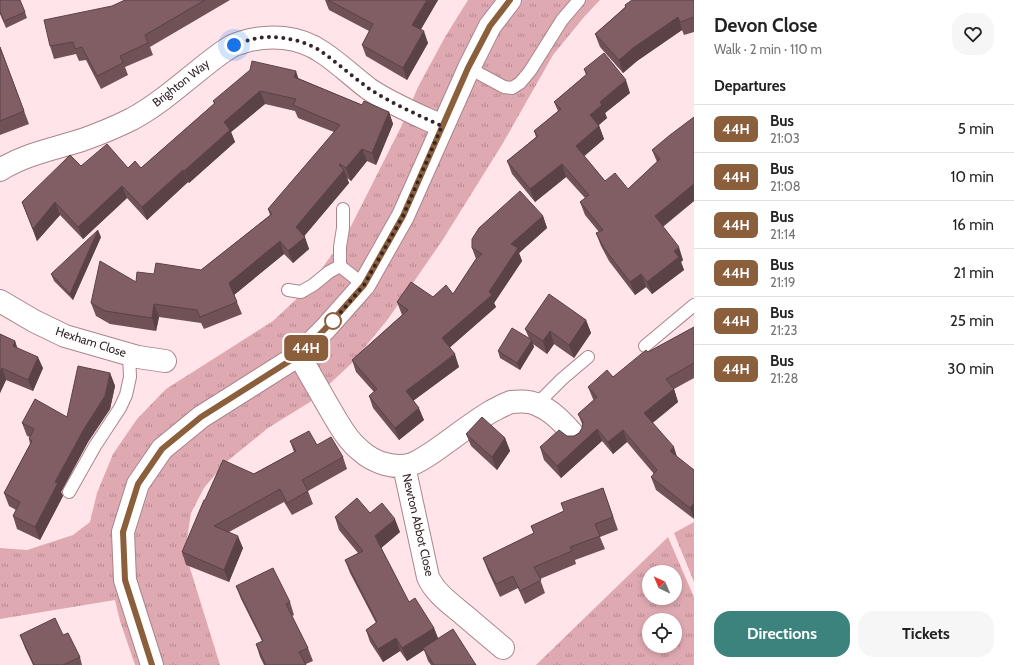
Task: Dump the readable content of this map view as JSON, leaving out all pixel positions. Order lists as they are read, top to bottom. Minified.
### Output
{"streets":{"street":["Brighton Way","Hexham Close","Newton Abbot Close"]},"lines":["bus line 44H"],"north":"top left","page":{"on_map":"44H","heading":[["Devon Close","Walk · 2 min · 110 m"],"Departures"],"list":[{"mark":"44H","name":"Bus","note":"21:03","value":"5 min"},{"mark":"44H","name":"Bus","note":"21:08","value":"10 min"},{"mark":"44H","name":"Bus","note":"21:14","value":"16 min"},{"mark":"44H","name":"Bus","note":"21:19","value":"21 min"},{"mark":"44H","name":"Bus","note":"21:23","value":"25 min"},{"mark":"44H","name":"Bus","note":"21:28","value":"30 min"}],"buttons":["Directions","Tickets"]}}
